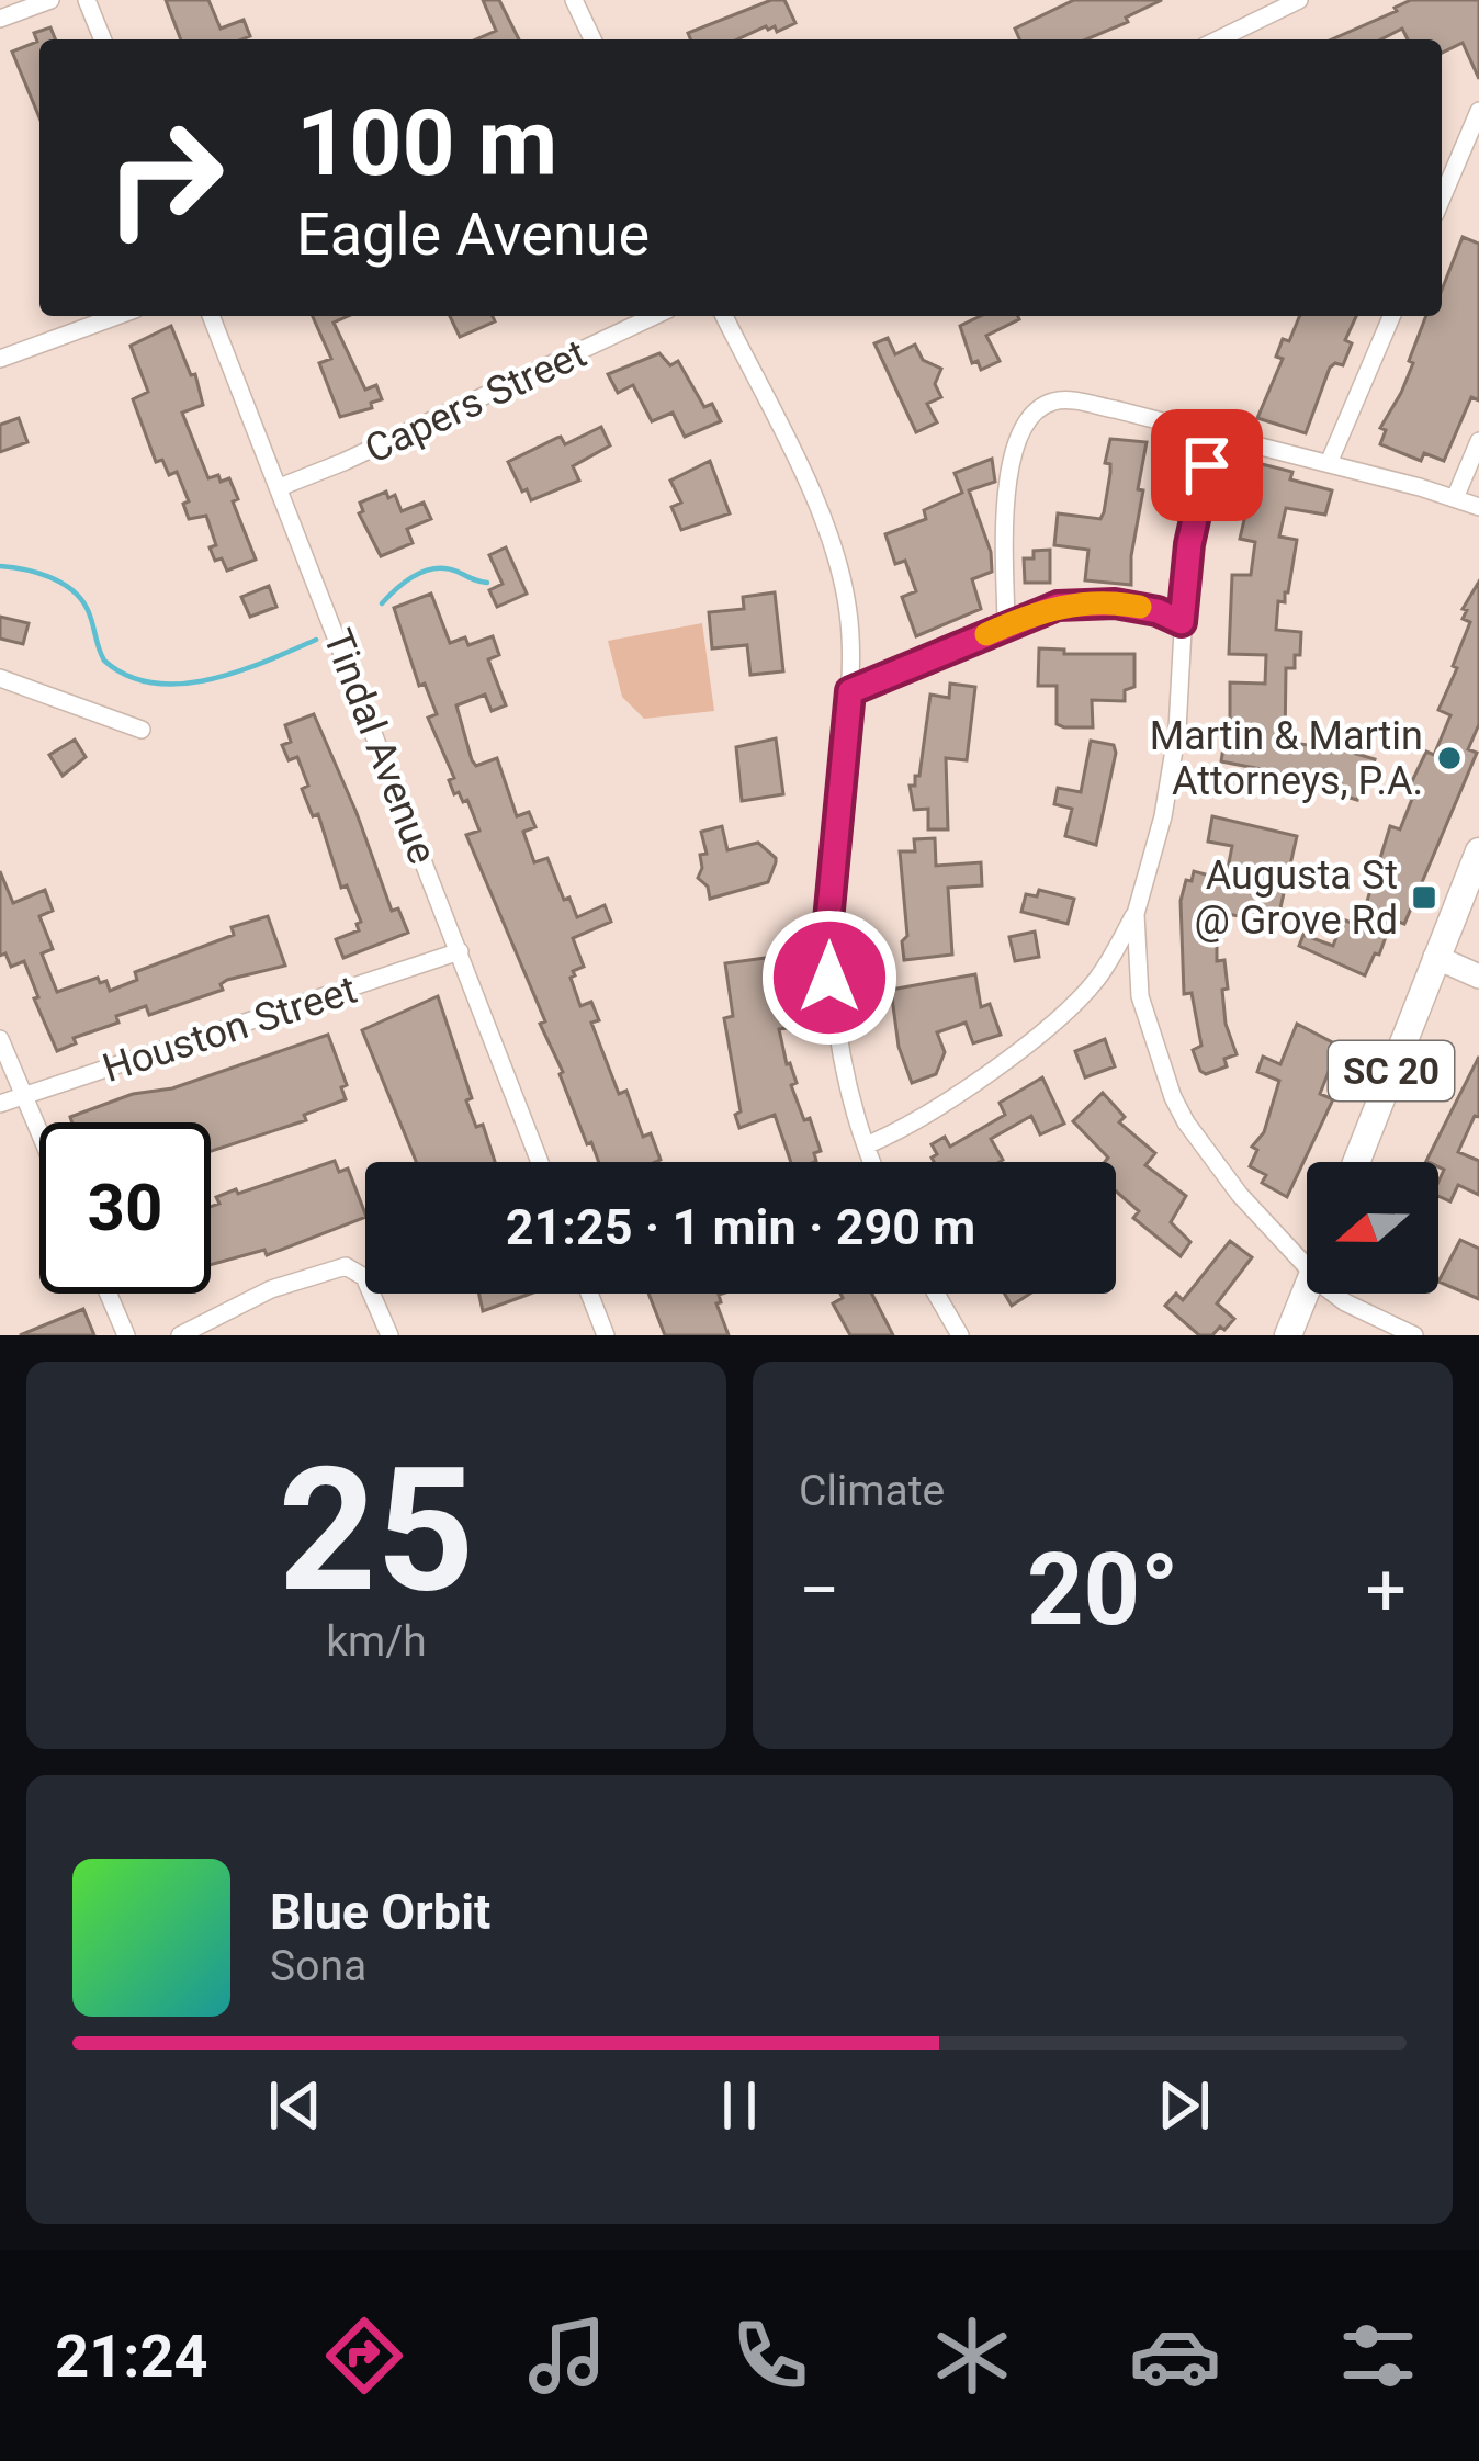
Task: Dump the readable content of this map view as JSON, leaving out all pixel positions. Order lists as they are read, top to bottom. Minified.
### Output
{"streets":{"main road":["SC 20"],"street":["Capers Street","Tindal Avenue","Houston Street"]},"crossings":[["Capers Street","Tindal Avenue"],["Tindal Avenue","Houston Street"]],"places":{"other":["Martin & Martin Attorneys, P.A."],"transit":["Augusta St @ Grove Rd"]},"north":"left","page":{"turn":["100 m","Eagle Avenue"],"limit":"30","trip":"21:25 · 1 min · 290 m","tile":[["25","km/h"],"Climate"],"heat":["−","20°","+"],"song":["Blue Orbit","Sona"],"tabs":"21:24"}}
